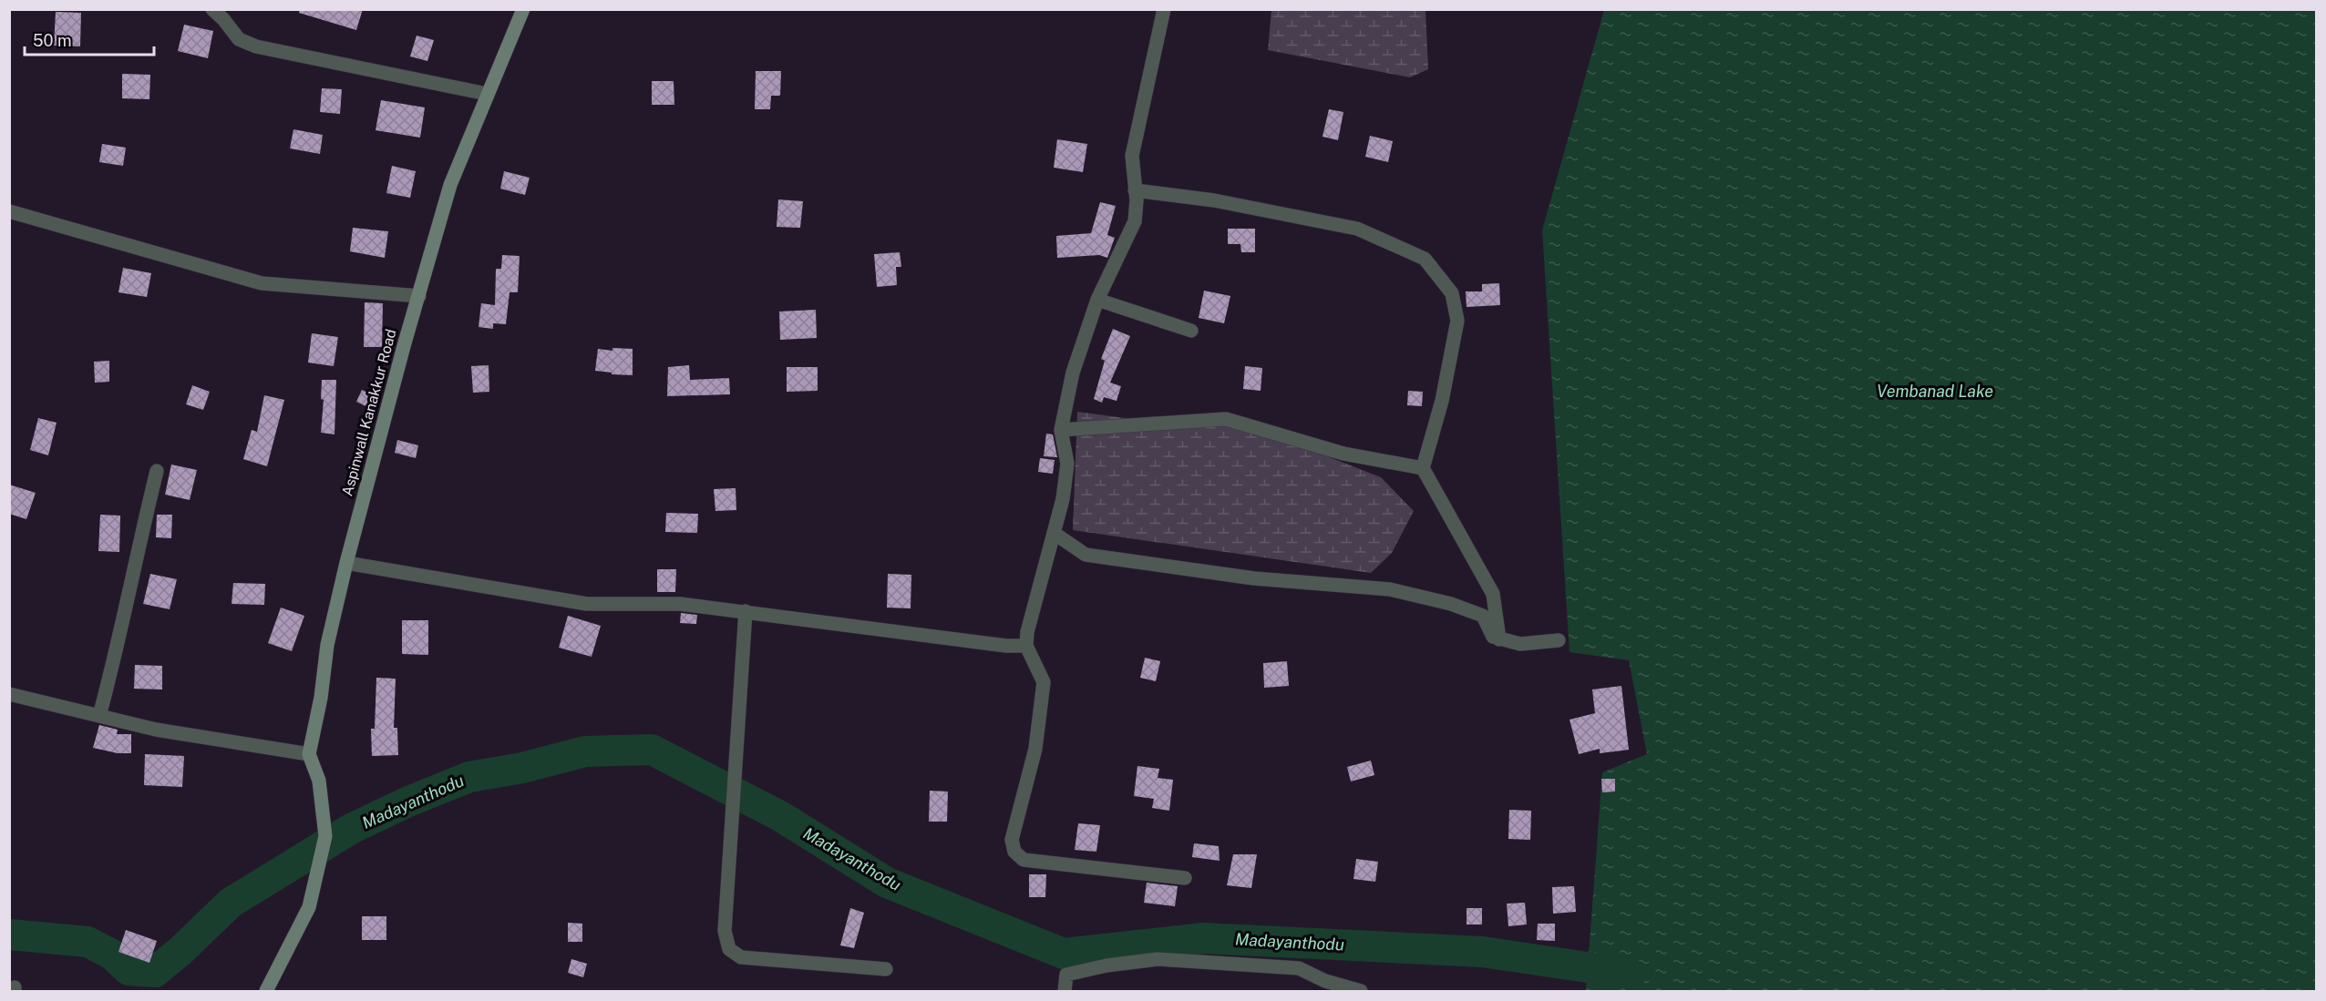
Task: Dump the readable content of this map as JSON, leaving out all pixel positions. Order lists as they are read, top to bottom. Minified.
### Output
{"streets":{"main road":["Aspinwall Kanakkur Road"]},"water":["Vembanad Lake","Madayanthodu"],"scale_bar":"50 m"}
